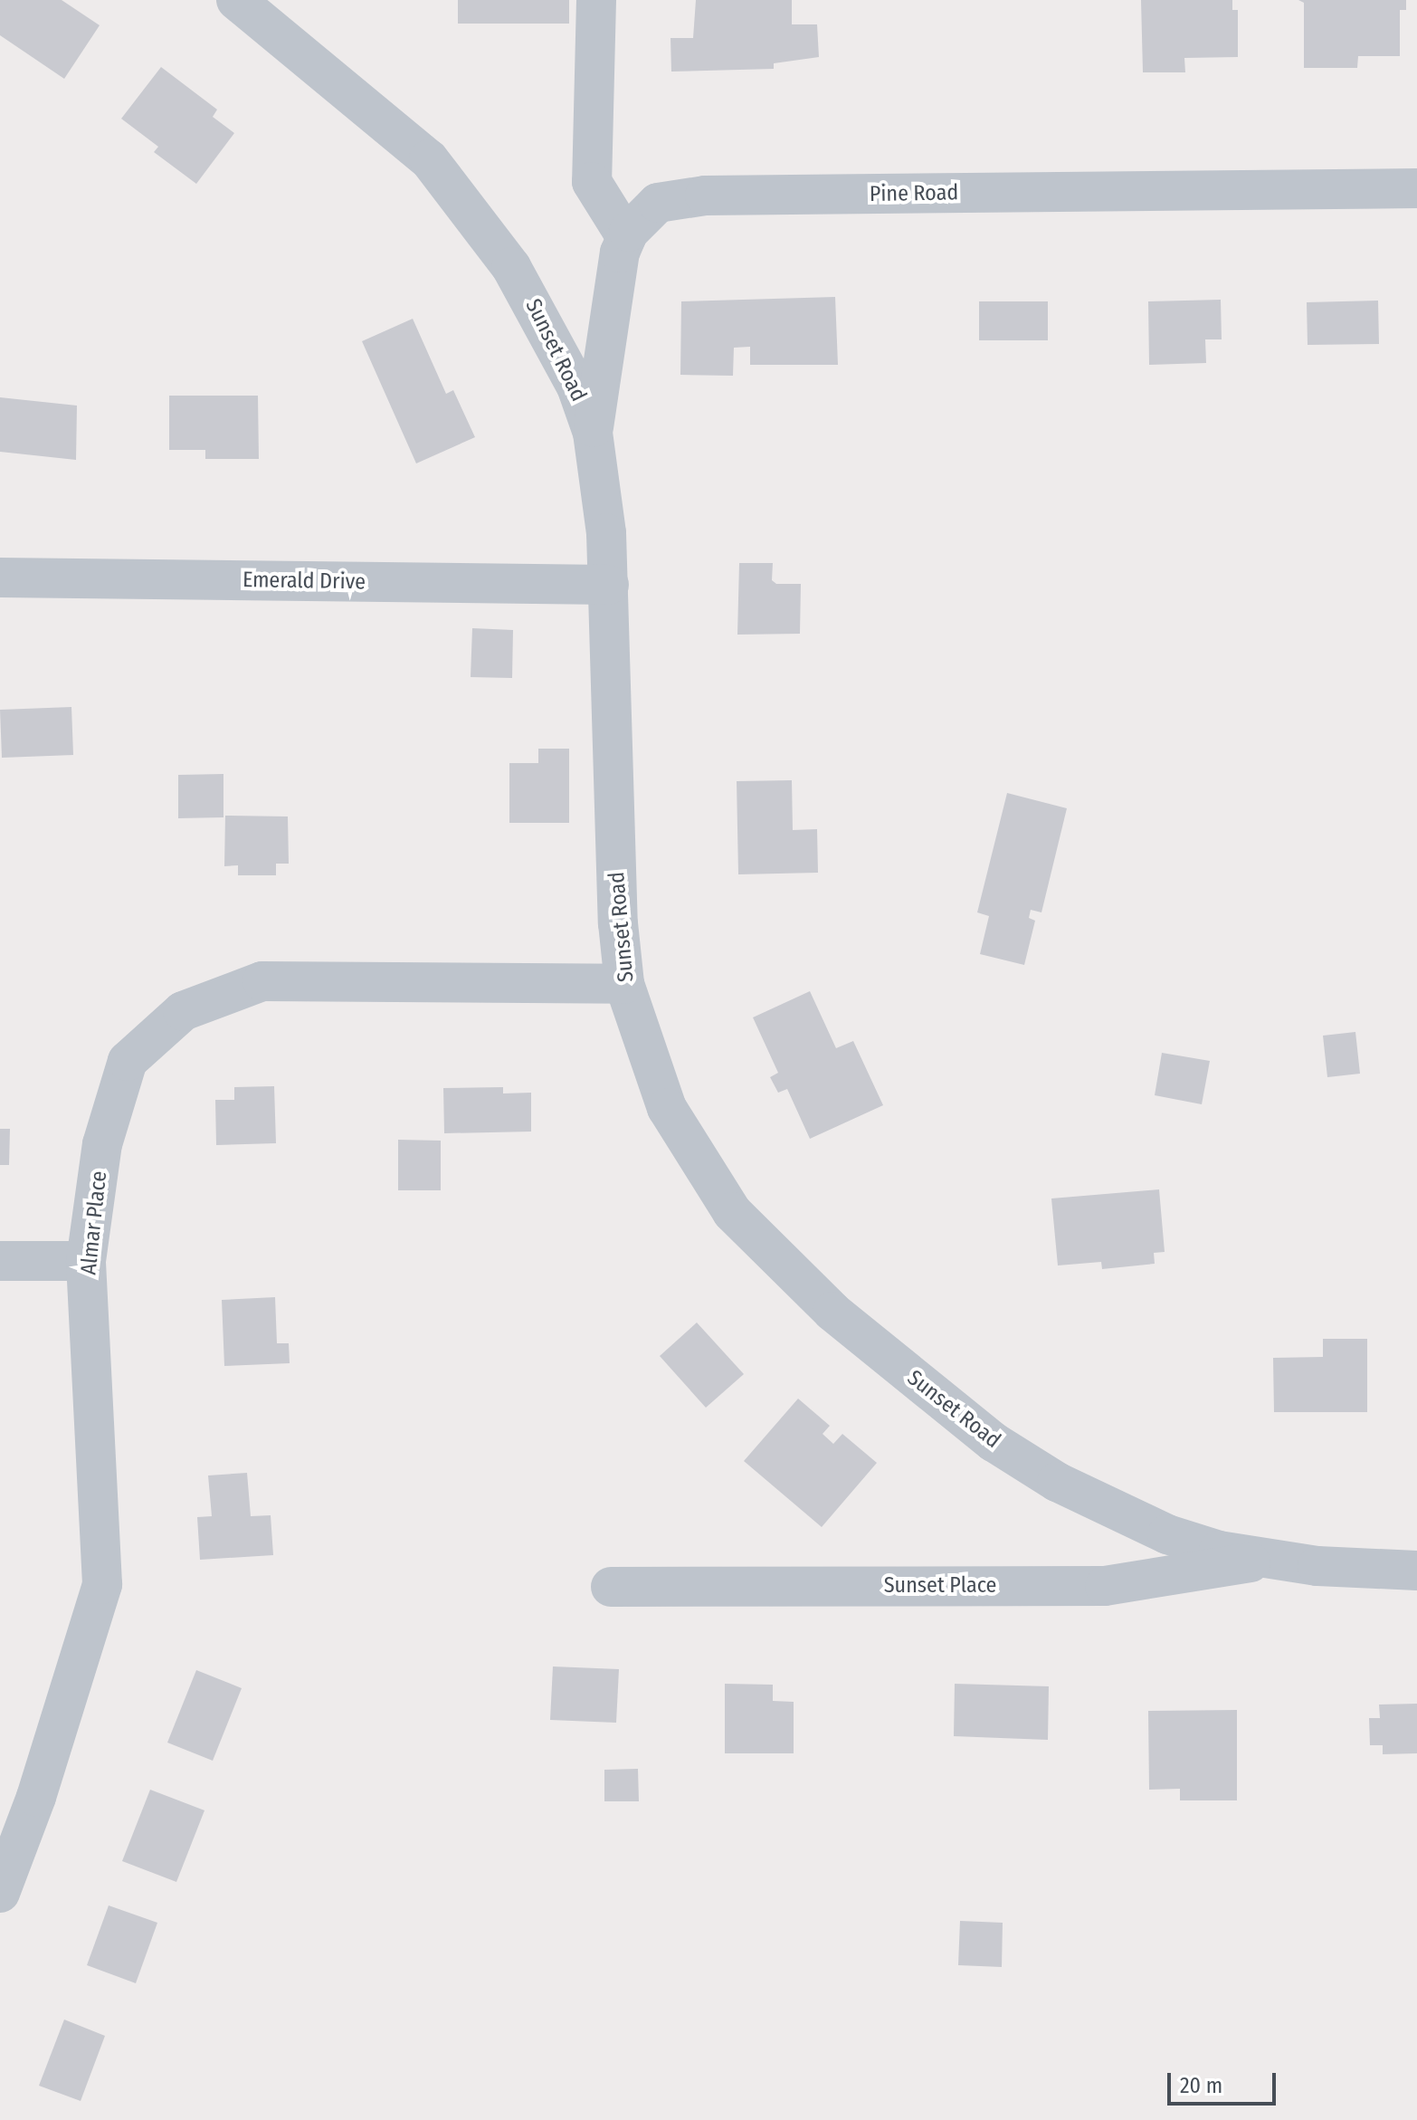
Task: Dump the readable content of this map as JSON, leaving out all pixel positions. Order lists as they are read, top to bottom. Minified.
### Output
{"streets":{"street":["Pine Road","Sunset Road","Emerald Drive","Almar Place","Sunset Place"]},"crossings":[["Pine Road","Sunset Road"],["Sunset Road","Emerald Drive"],["Sunset Road","Almar Place"],["Sunset Road","Sunset Place"]],"scale_bar":"20 m"}
